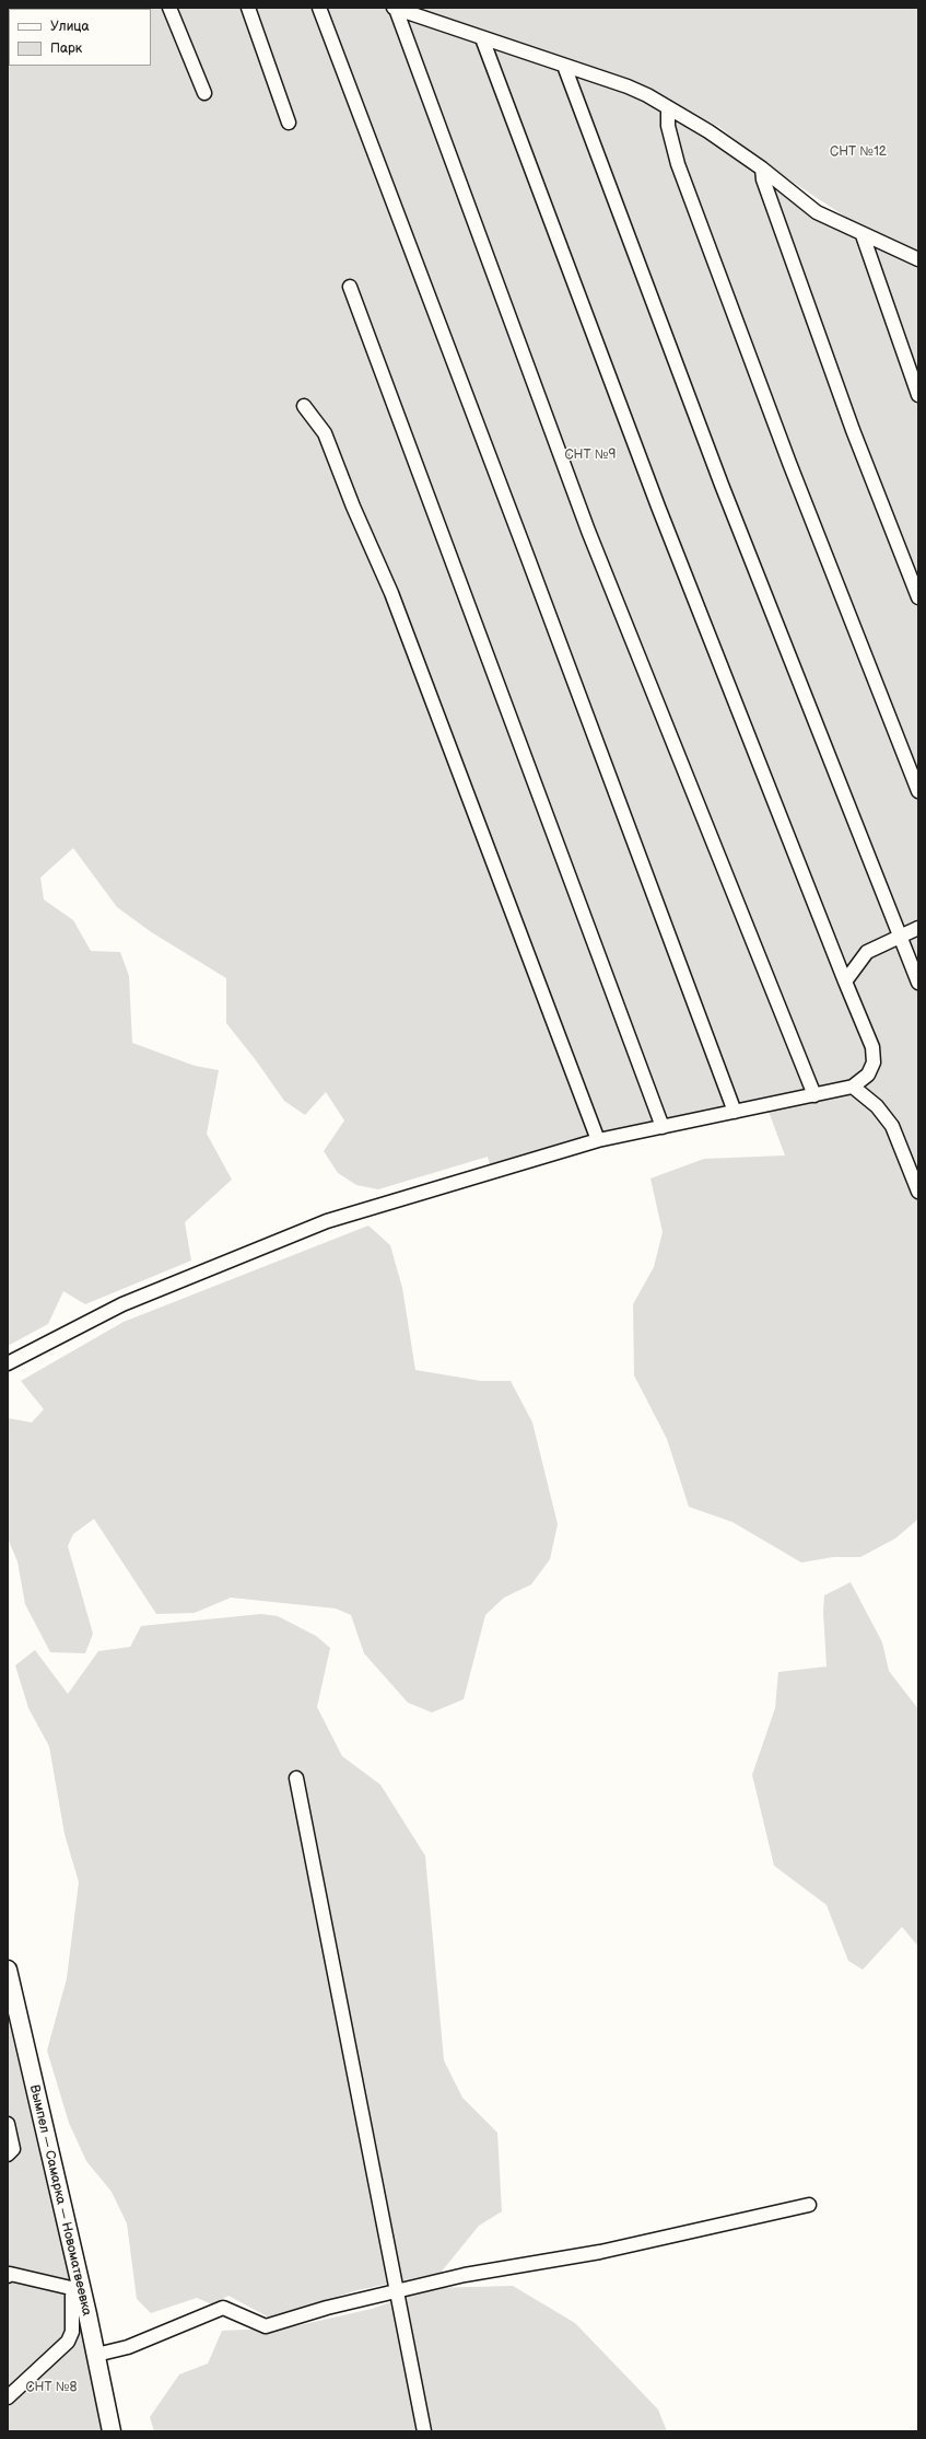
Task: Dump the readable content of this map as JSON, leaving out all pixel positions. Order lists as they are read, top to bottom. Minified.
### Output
{"streets":{"main road":["Вымпел — Самарка — Новоматвеевка"]},"parks":["СНТ №12","СНТ №9","СНТ №8"],"legend":["Улица","Парк"]}
